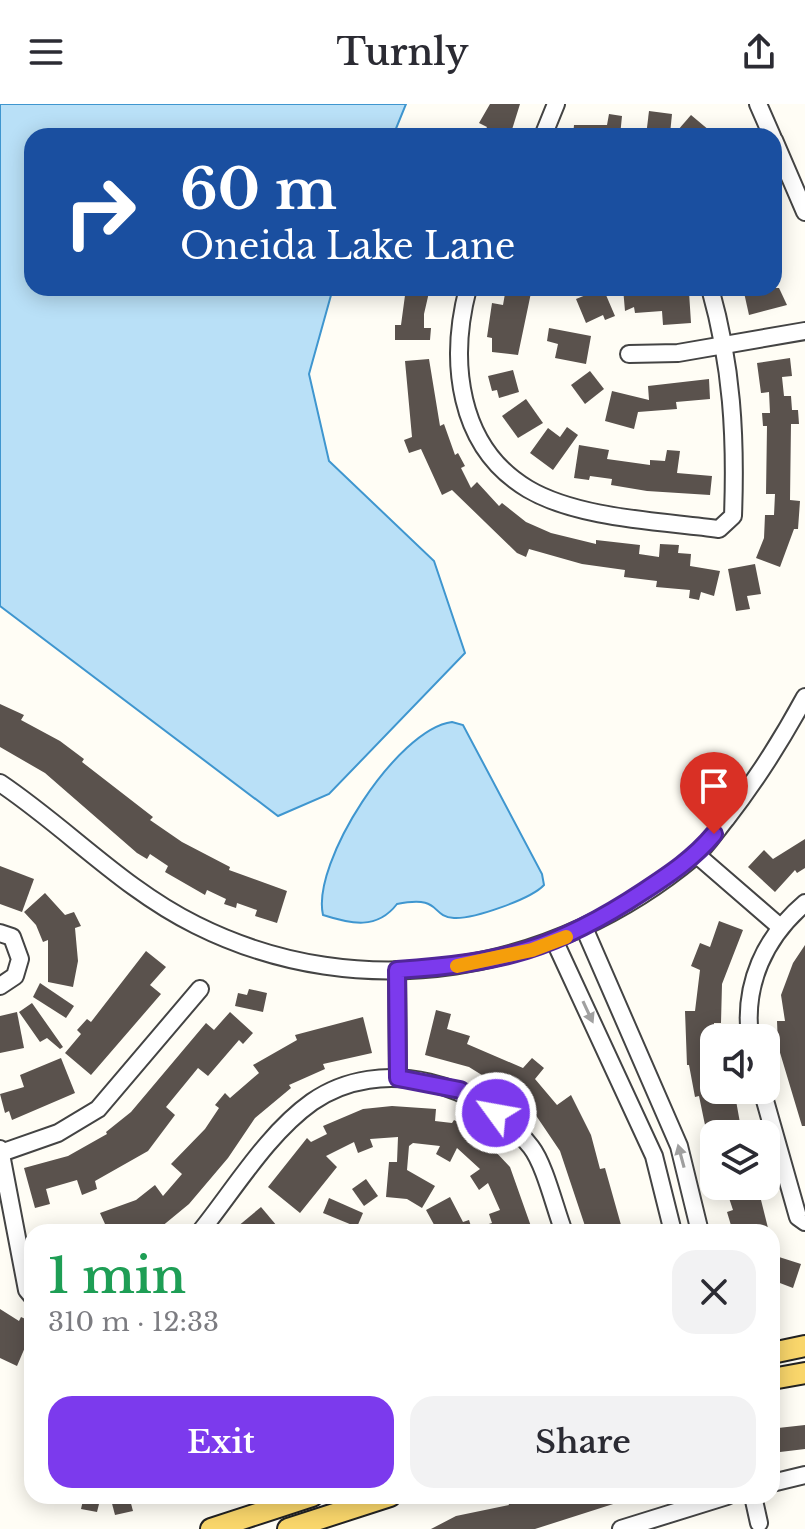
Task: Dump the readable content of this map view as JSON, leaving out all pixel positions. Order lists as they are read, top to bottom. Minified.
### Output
{"page":{"header":"Turnly","turn":["60 m","Oneida Lake Lane"],"heading":["1 min","310 m · 12:33"],"buttons":["Exit","Share"]}}
